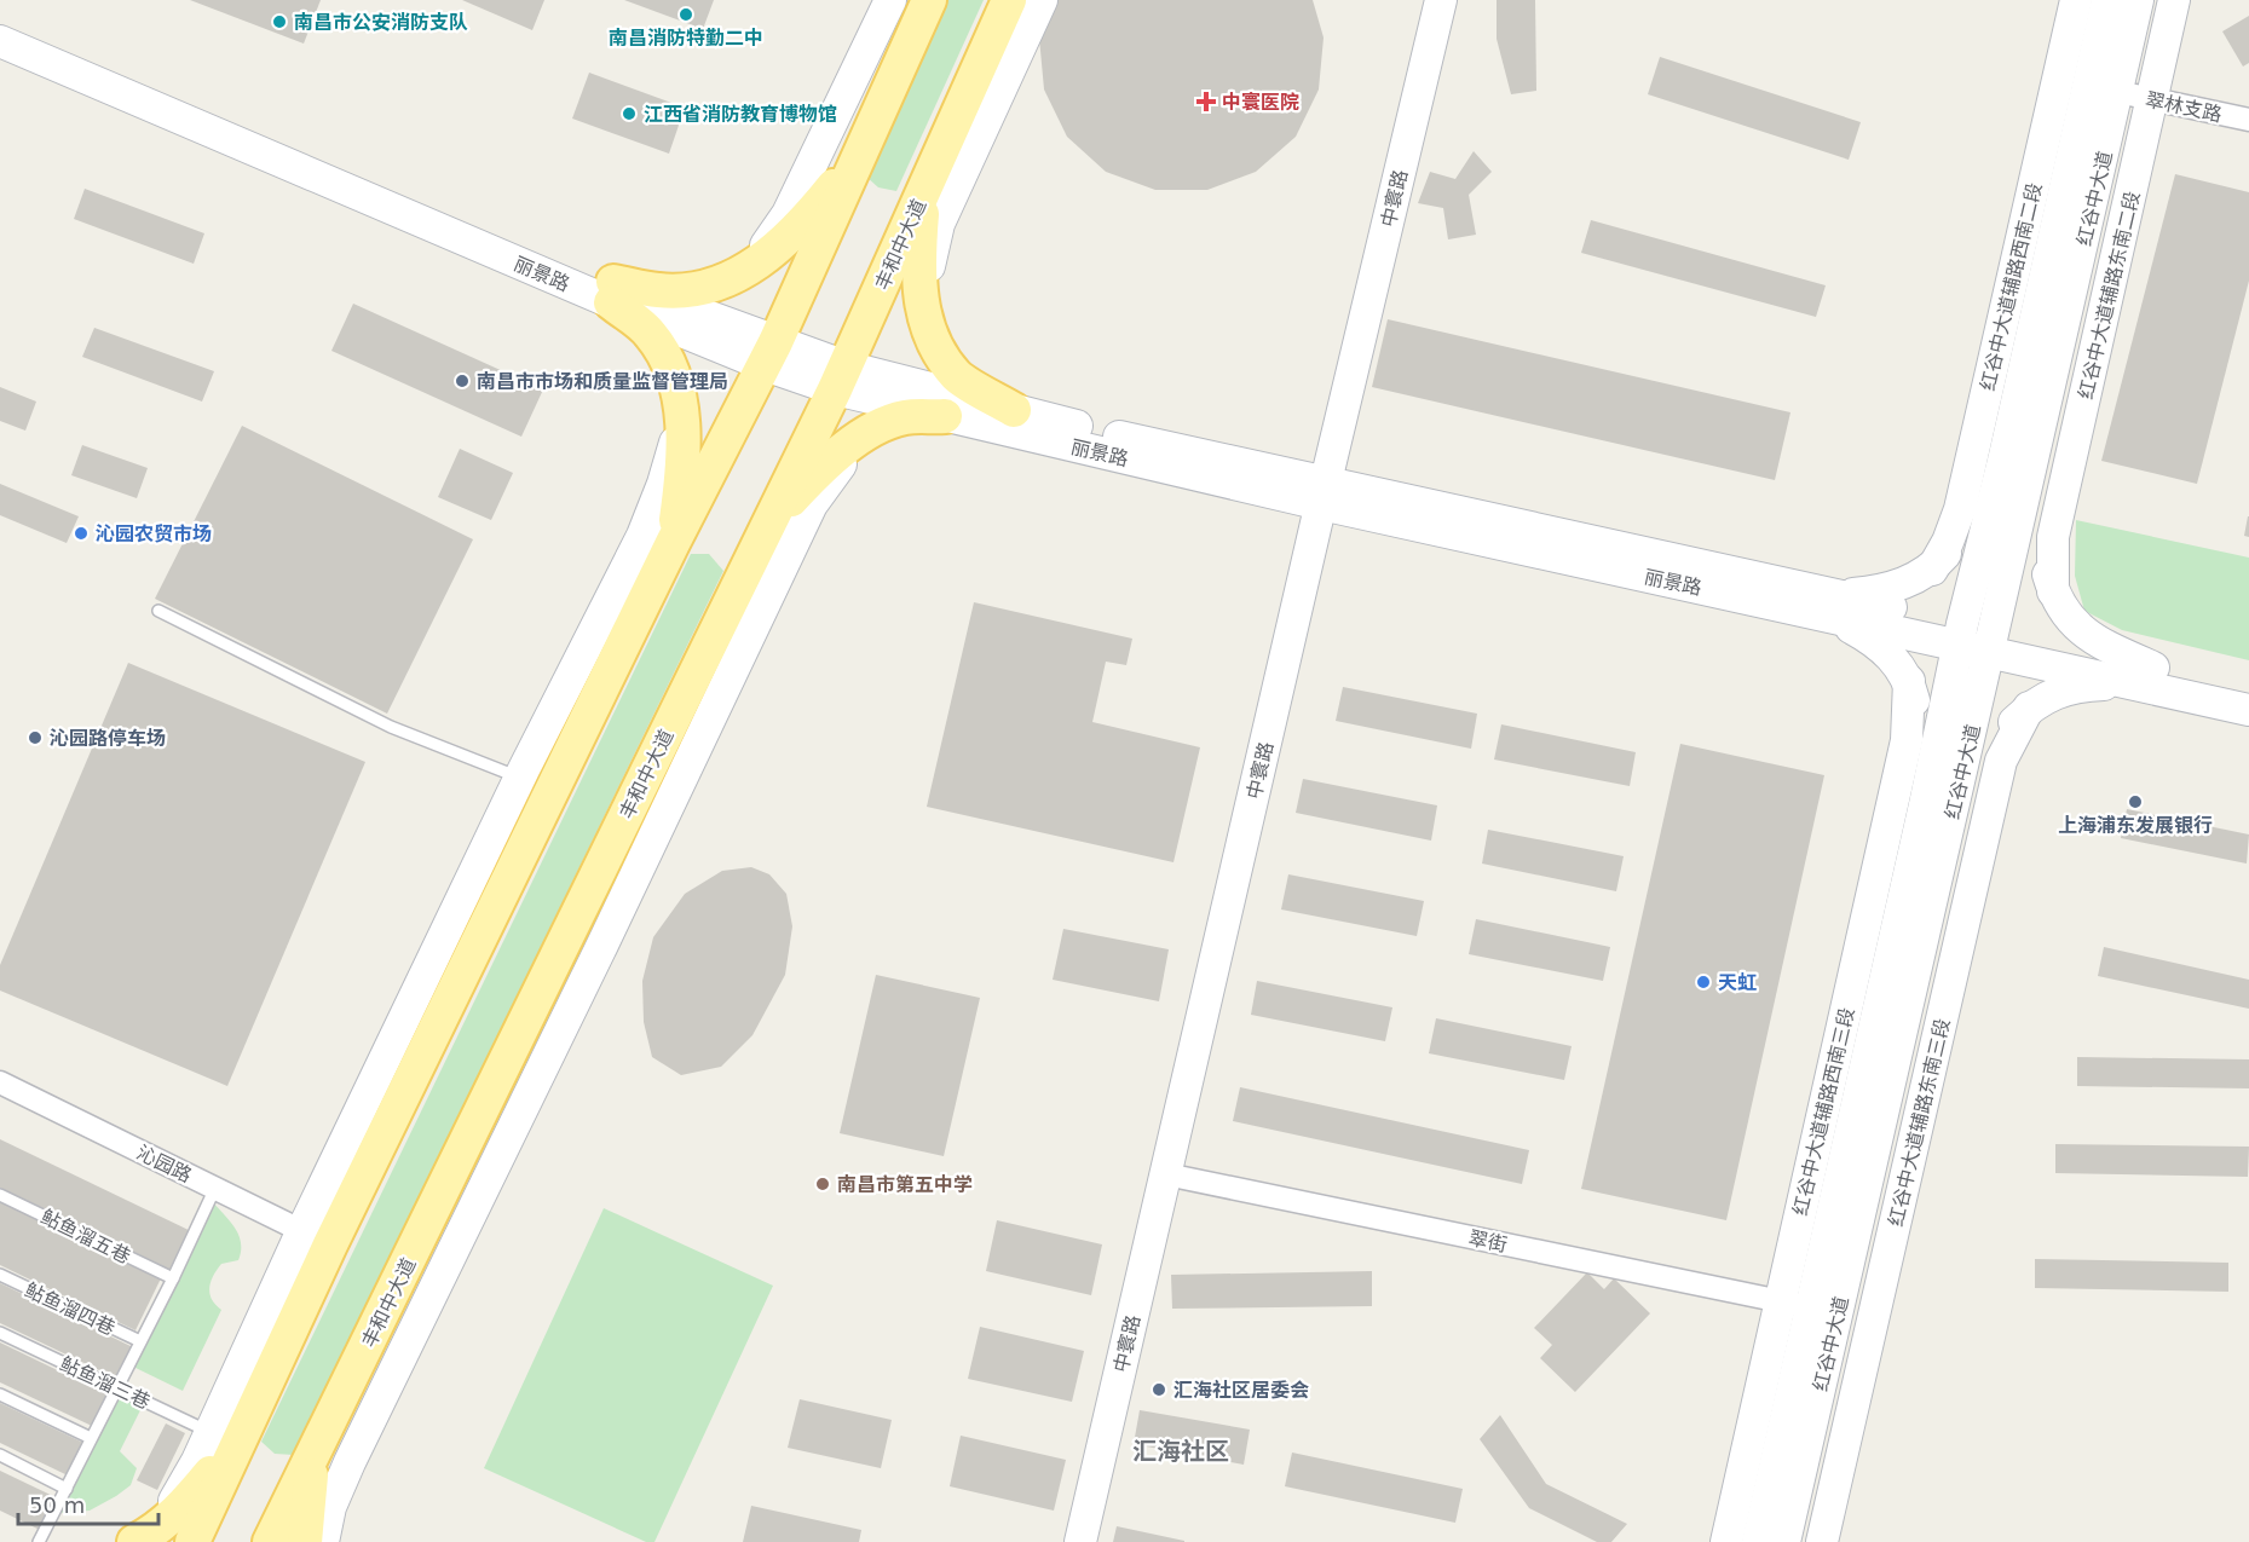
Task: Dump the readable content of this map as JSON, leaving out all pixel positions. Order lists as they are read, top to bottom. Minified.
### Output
{"streets":{"main road":["丰和中大道"],"street":["翠林支路","中寰路","红谷中大道","丽景路","红谷中大道辅路西南二段","红谷中大道辅路东南二段","红谷中大道辅路西南三段","红谷中大道辅路东南三段","沁园路","翠街"],"lane":["鲇鱼溜五巷","鲇鱼溜四巷","鲇鱼溜三巷"]},"crossings":[["翠林支路","红谷中大道"],["翠林支路","红谷中大道辅路东南二段"],["中寰路","丽景路"],["中寰路","翠街"],["红谷中大道","丽景路"],["红谷中大道","红谷中大道辅路西南三段"],["红谷中大道","翠街"],["丰和中大道","丽景路"],["红谷中大道辅路西南三段","翠街"]],"districts":["汇海社区"],"places":{"other":["南昌消防特勤二中","南昌市公安消防支队","江西省消防教育博物馆","南昌市市场和质量监督管理局","沁园农贸市场","沁园路停车场","上海浦东发展银行","天虹","南昌市第五中学","汇海社区居委会"],"health":["中寰医院"]},"scale_bar":"50 m"}
